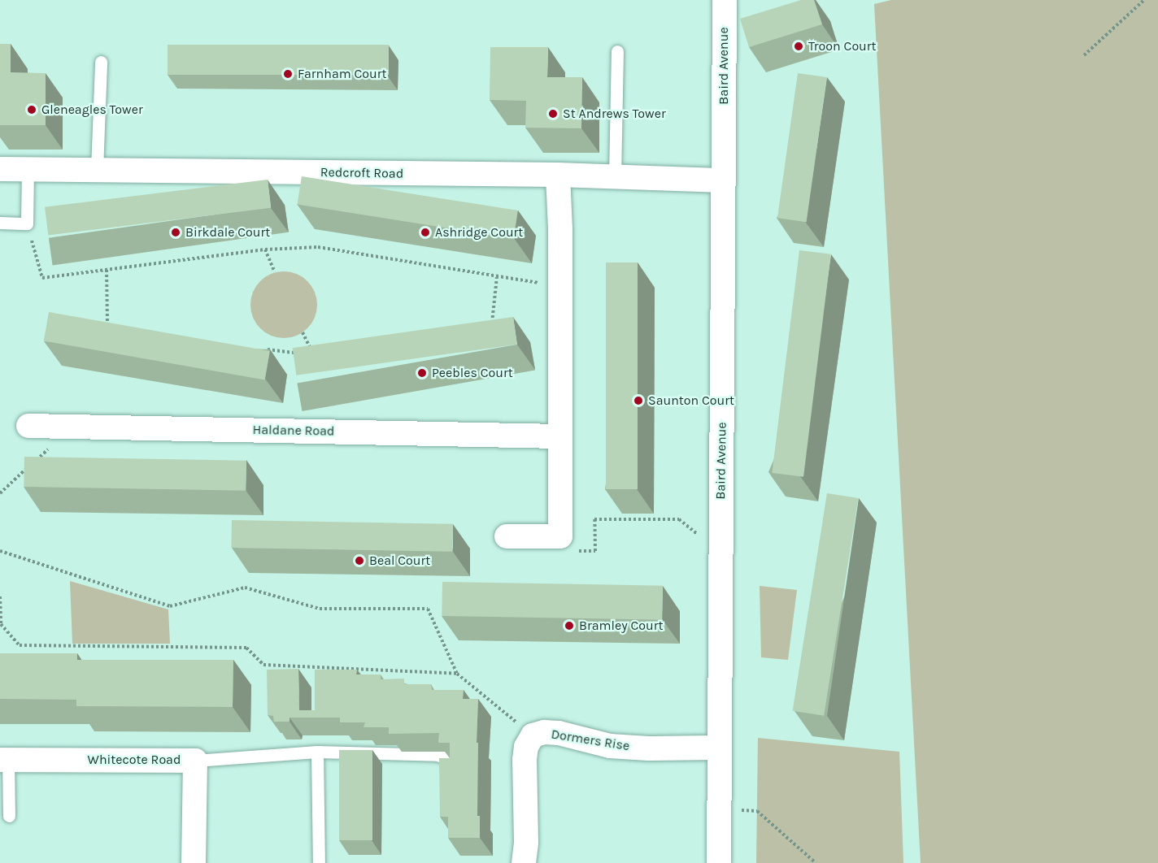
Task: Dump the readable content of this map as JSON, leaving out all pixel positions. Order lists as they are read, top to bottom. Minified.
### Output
{"streets":{"street":["Baird Avenue","Redcroft Road","Haldane Road","Dormers Rise","Whitecote Road"]},"crossings":[["Baird Avenue","Redcroft Road"],["Baird Avenue","Dormers Rise"]],"places":["Troon Court","Farnham Court","Gleneagles Tower","St Andrews Tower","Birkdale Court","Ashridge Court","Peebles Court","Saunton Court","Beal Court","Bramley Court"]}
